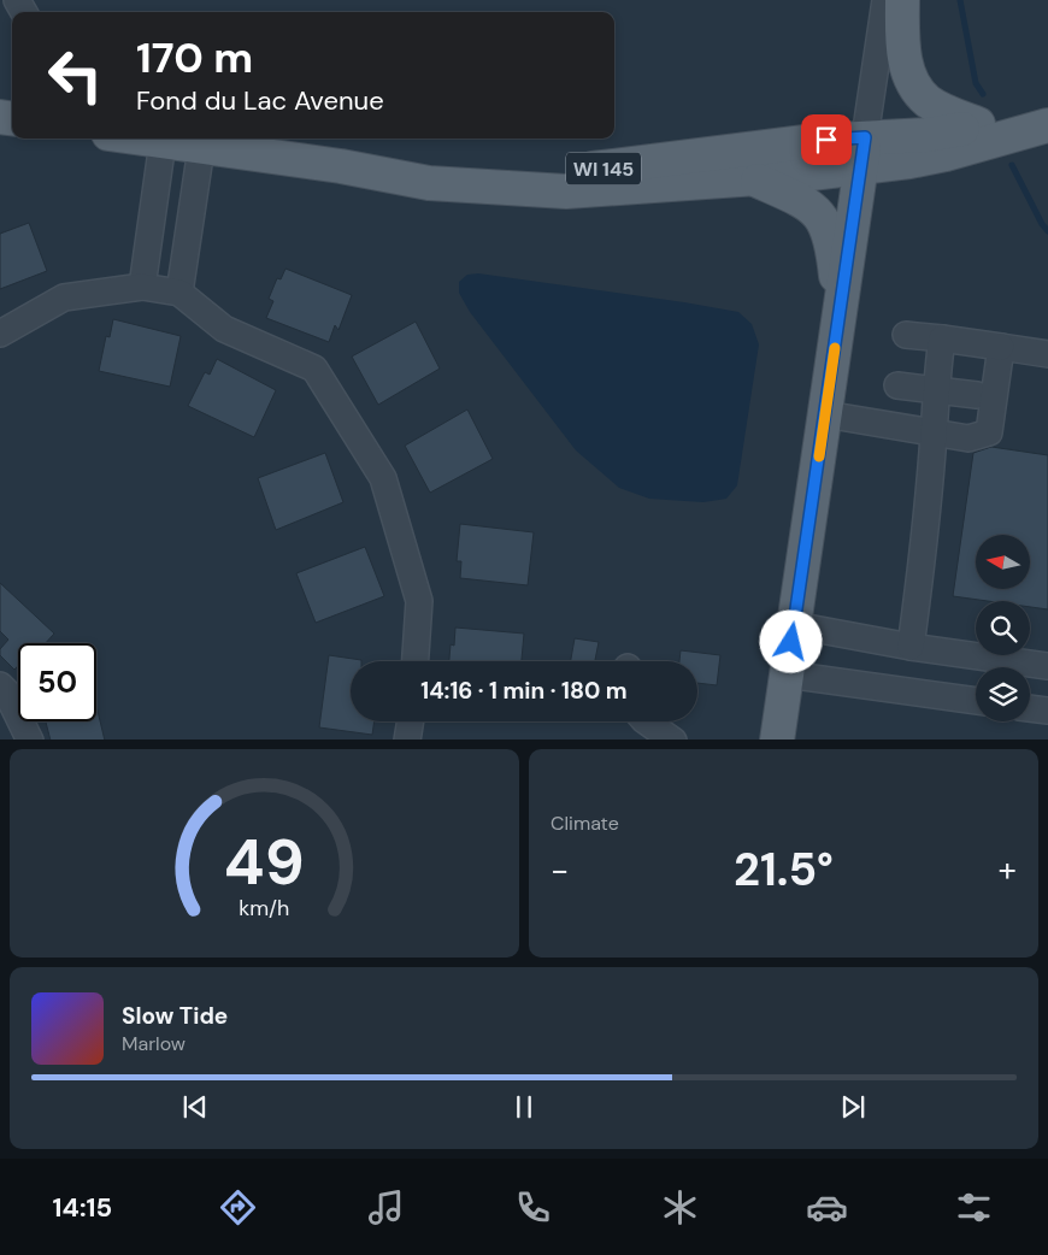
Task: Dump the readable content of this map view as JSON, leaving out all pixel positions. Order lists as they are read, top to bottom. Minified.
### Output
{"streets":{"main road":["WI 145"]},"north":"left","page":{"turn":["170 m","Fond du Lac Avenue"],"limit":"50","trip":"14:16 · 1 min · 180 m","tile":"Climate","heat":["−","21.5°","+"],"song":["Slow Tide","Marlow"],"tabs":"14:15","gauge":["49","km/h"]}}
